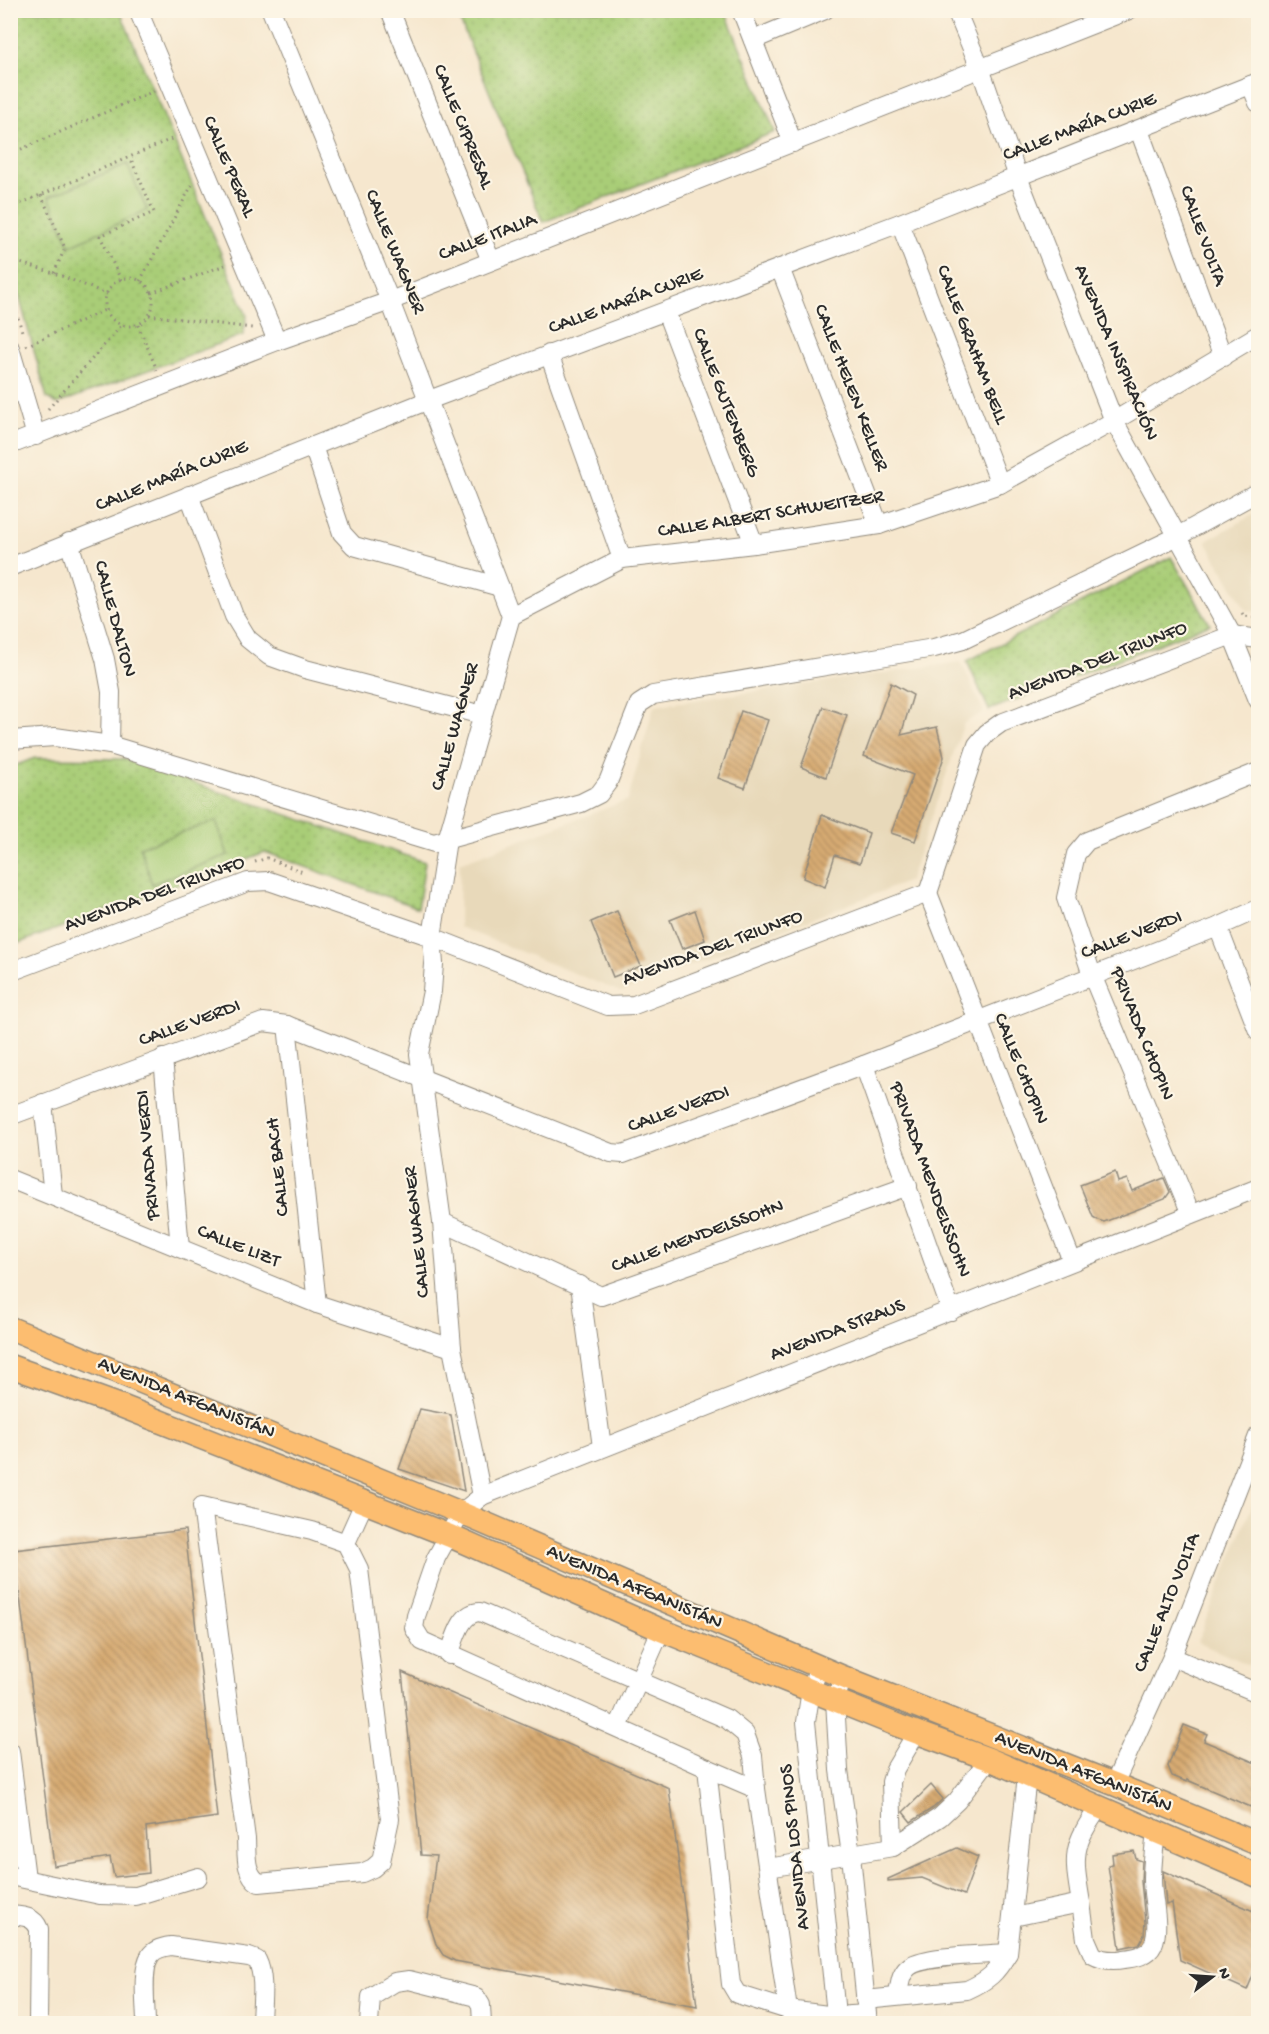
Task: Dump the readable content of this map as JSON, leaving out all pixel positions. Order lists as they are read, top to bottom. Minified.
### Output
{"streets":{"main road":["AVENIDA AFGANISTÁN"],"street":["CALLE CIPRESAL","CALLE MARÍA CURIE","CALLE PERAL","CALLE VOLTA","CALLE ITALIA","CALLE WAGNER","CALLE GRAHAM BELL","AVENIDA INSPIRACIÓN","CALLE HELEN KELLER","CALLE GUTENBERG","CALLE ALBERT SCHWEITZER","CALLE DALTON","AVENIDA DEL TRIUNFO","CALLE VERDI","PRIVADA CHOPIN","CALLE CHOPIN","PRIVADA VERDI","CALLE BACH","PRIVADA MENDELSSOHN","CALLE MENDELSSOHN","CALLE LIZT","AVENIDA STRAUS","CALLE ALTO VOLTA","AVENIDA LOS PINOS"]},"crossings":[["CALLE CIPRESAL","CALLE ITALIA"],["CALLE MARÍA CURIE","CALLE VOLTA"],["CALLE MARÍA CURIE","CALLE WAGNER"],["CALLE MARÍA CURIE","CALLE GRAHAM BELL"],["CALLE MARÍA CURIE","AVENIDA INSPIRACIÓN"],["CALLE MARÍA CURIE","CALLE HELEN KELLER"],["CALLE MARÍA CURIE","CALLE GUTENBERG"],["CALLE MARÍA CURIE","CALLE DALTON"],["CALLE PERAL","CALLE ITALIA"],["CALLE VOLTA","CALLE ALBERT SCHWEITZER"],["CALLE ITALIA","CALLE WAGNER"],["CALLE ITALIA","AVENIDA INSPIRACIÓN"],["CALLE WAGNER","CALLE ALBERT SCHWEITZER"],["CALLE WAGNER","AVENIDA DEL TRIUNFO"],["CALLE WAGNER","CALLE VERDI"],["CALLE WAGNER","CALLE MENDELSSOHN"],["CALLE WAGNER","CALLE LIZT"],["CALLE WAGNER","AVENIDA STRAUS"],["CALLE GRAHAM BELL","CALLE ALBERT SCHWEITZER"],["AVENIDA INSPIRACIÓN","CALLE ALBERT SCHWEITZER"],["AVENIDA INSPIRACIÓN","AVENIDA DEL TRIUNFO"],["CALLE HELEN KELLER","CALLE ALBERT SCHWEITZER"],["CALLE GUTENBERG","CALLE ALBERT SCHWEITZER"],["AVENIDA DEL TRIUNFO","CALLE CHOPIN"],["CALLE VERDI","PRIVADA CHOPIN"],["CALLE VERDI","CALLE CHOPIN"],["CALLE VERDI","PRIVADA VERDI"],["CALLE VERDI","CALLE BACH"],["CALLE VERDI","PRIVADA MENDELSSOHN"],["PRIVADA CHOPIN","AVENIDA STRAUS"],["CALLE CHOPIN","AVENIDA STRAUS"],["PRIVADA VERDI","CALLE LIZT"],["CALLE BACH","CALLE LIZT"],["PRIVADA MENDELSSOHN","CALLE MENDELSSOHN"],["PRIVADA MENDELSSOHN","AVENIDA STRAUS"],["AVENIDA STRAUS","AVENIDA AFGANISTÁN"],["AVENIDA AFGANISTÁN","CALLE ALTO VOLTA"],["AVENIDA AFGANISTÁN","AVENIDA LOS PINOS"]],"north":"right"}
